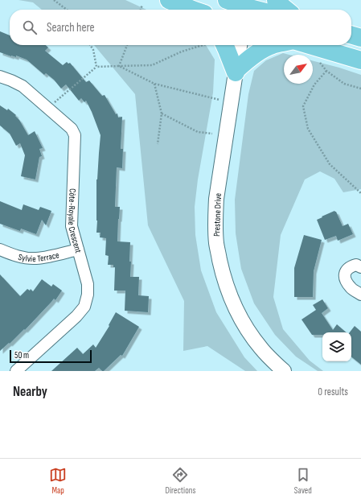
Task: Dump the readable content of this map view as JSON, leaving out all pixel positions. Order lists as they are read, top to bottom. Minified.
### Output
{"streets":{"street":["Prestone Drive","Côte-Royale Crescent","Sylvie Terrace"]},"crossings":[["Côte-Royale Crescent","Sylvie Terrace"]],"scale_bar":"50 m","north":"top right","page":{"search":"Search here","scale":"50 m","heading":["Nearby","0 results"],"nav":["Map","Directions","Saved"]}}
